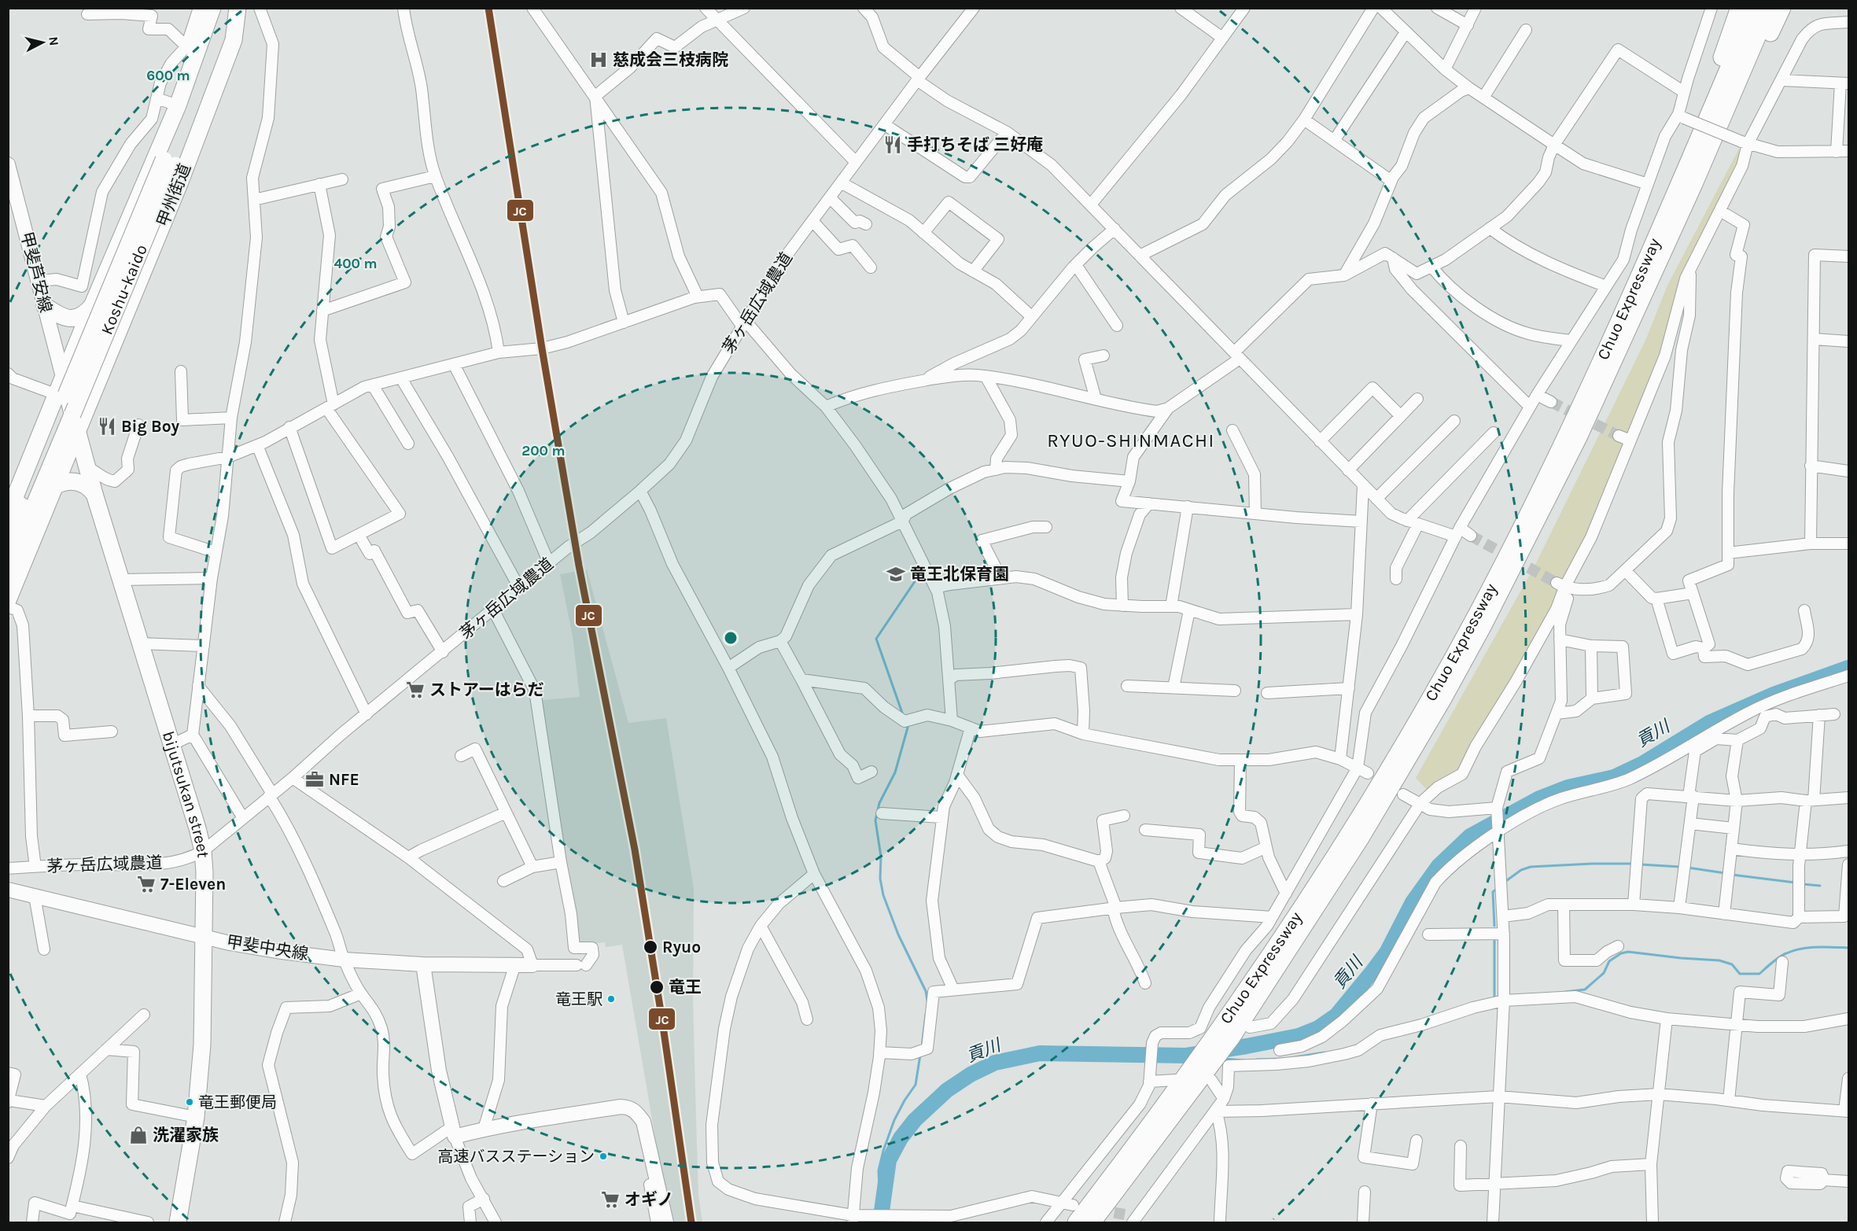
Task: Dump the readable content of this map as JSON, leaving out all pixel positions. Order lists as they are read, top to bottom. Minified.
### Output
{"streets":{"highway":["甲州街道","Koshu-kaido","Chuo Expressway","bijutsukan street"],"main road":["甲斐芦安線","甲斐中央線"],"street":["茅ヶ岳広域農道"]},"crossings":[["甲州街道","Koshu-kaido"],["甲州街道","bijutsukan street"],["甲斐芦安線","bijutsukan street"],["茅ヶ岳広域農道","bijutsukan street"],["bijutsukan street","甲斐中央線"]],"districts":["RYUO-SHINMACHI"],"water":["貢川"],"places":{"hospital":["慈成会三枝病院"],"restaurant":["手打ちそば 三好庵","Big Boy"],"school or university":["竜王北保育園"],"supermarket":["ストアーはらだ","7-Eleven","オギノ"],"office":["NFE"],"other":["Ryuo","竜王","竜王駅","竜王郵便局","高速バスステーション"],"shop":["洗濯家族"]},"lines":["transit line JC"],"north":"right","rings":["600 m","400 m","200 m"]}
